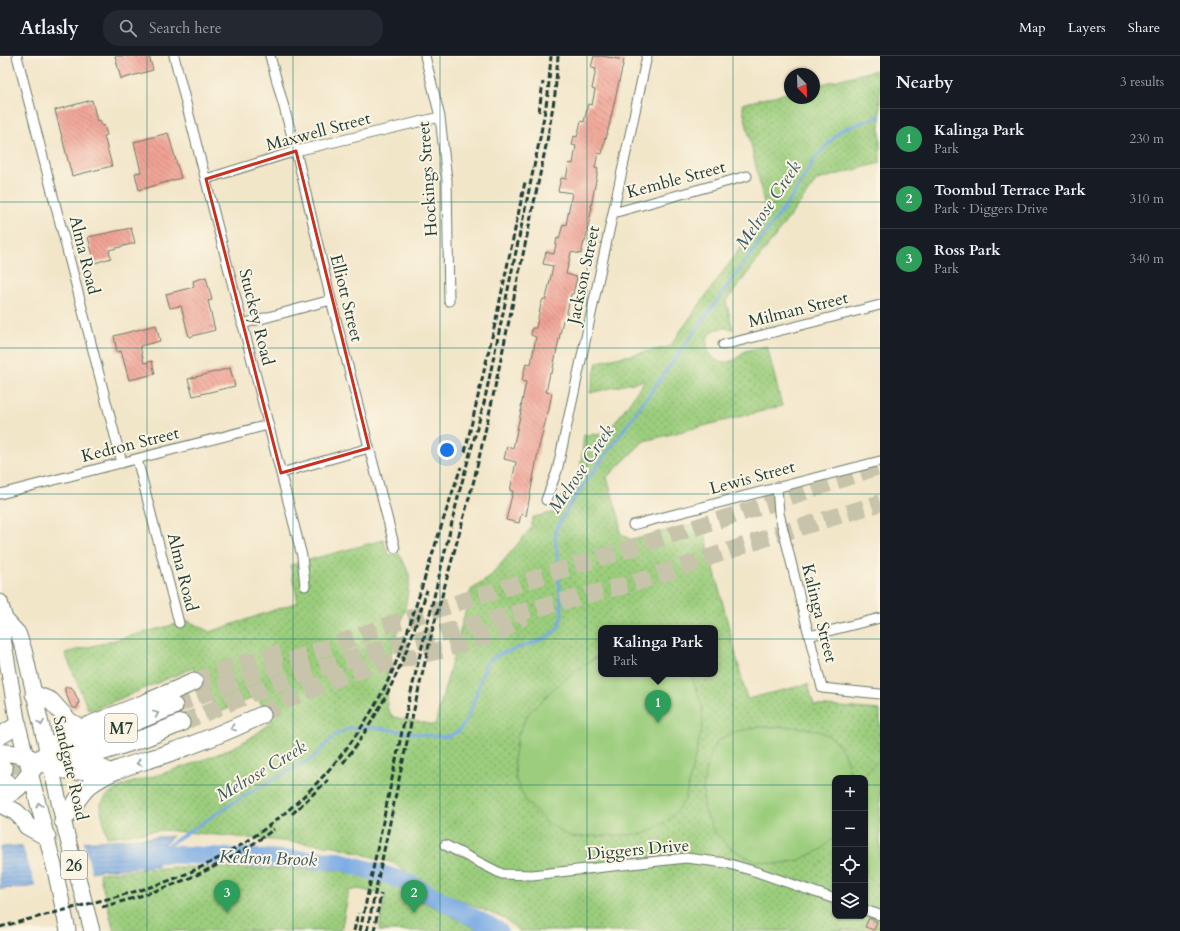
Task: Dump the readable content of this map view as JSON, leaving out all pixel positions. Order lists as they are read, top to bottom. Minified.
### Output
{"streets":{"highway":["M7","Sandgate Road","26"],"street":["Maxwell Street","Hockings Street","Kemble Street","Alma Road","Jackson Street","Elliott Street","Milman Street","Stuckey Road","Kedron Street","Lewis Street","Kalinga Street","Diggers Drive"]},"crossings":[["Maxwell Street","Hockings Street"],["Maxwell Street","Elliott Street"],["Maxwell Street","Stuckey Road"],["Kemble Street","Jackson Street"],["Alma Road","Kedron Street"],["Stuckey Road","Kedron Street"],["Lewis Street","Kalinga Street"]],"water":["Melrose Creek","Kedron Brook"],"north":"bottom right","page":{"header":"Atlasly","search":"Search here","nav":["Map","Layers","Share"],"heading":["Nearby","3 results"],"list":[{"mark":"1","name":"Kalinga Park","note":"Park","value":"230 m"},{"mark":"2","name":"Toombul Terrace Park","note":"Park · Diggers Drive","value":"310 m"},{"mark":"3","name":"Ross Park","note":"Park","value":"340 m"}],"popup":["Kalinga Park","Park"],"pins":["1","2","3"],"map_buttons":["+","−"]}}
